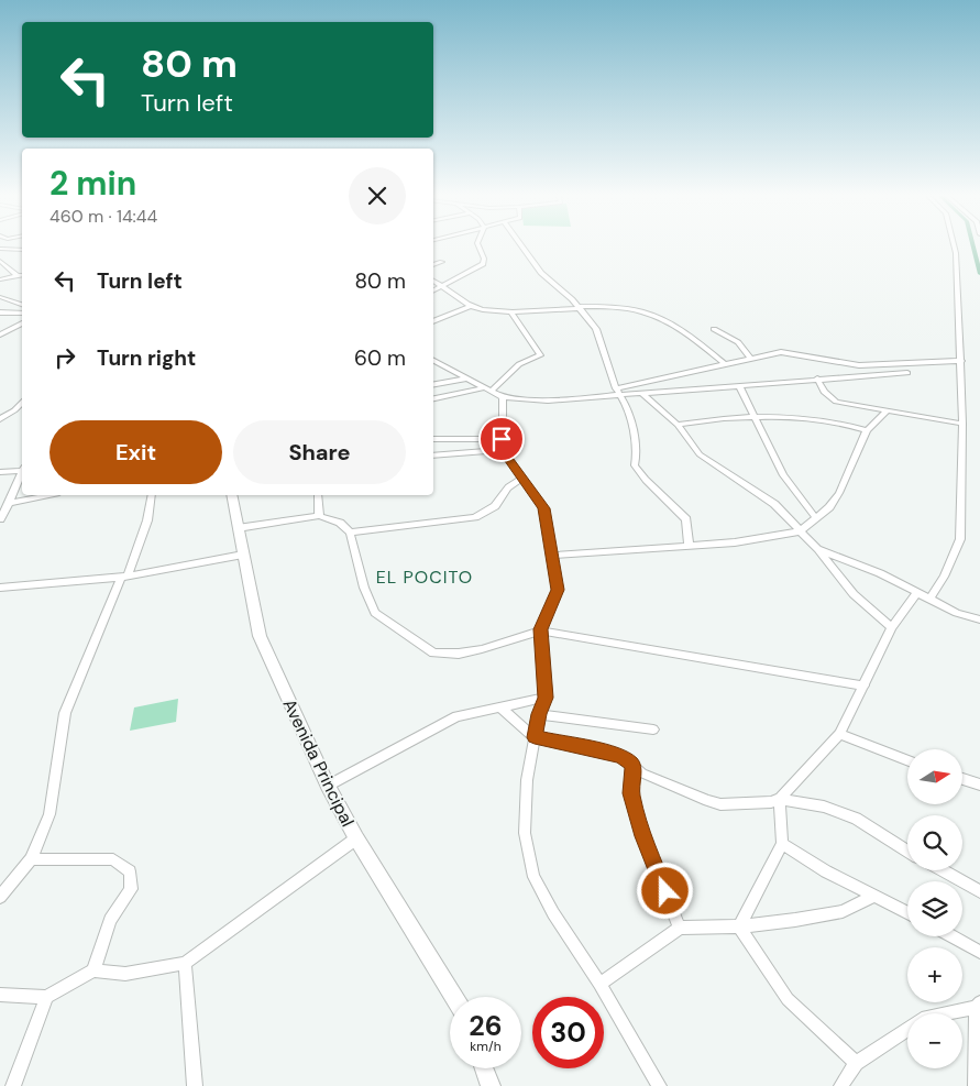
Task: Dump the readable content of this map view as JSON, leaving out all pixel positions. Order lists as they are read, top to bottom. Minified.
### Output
{"streets":{"main road":["Avenida Principal"]},"districts":["EL POCITO"],"north":"right","page":{"turn":["80 m","Turn left"],"heading":["2 min","460 m · 14:44"],"list":[{"name":"Turn left","value":"80 m"},{"name":"Turn right","value":"60 m"}],"buttons":["Exit","Share"],"map_buttons":["+","−"],"speed":"26 km/h","limit":"30"}}
